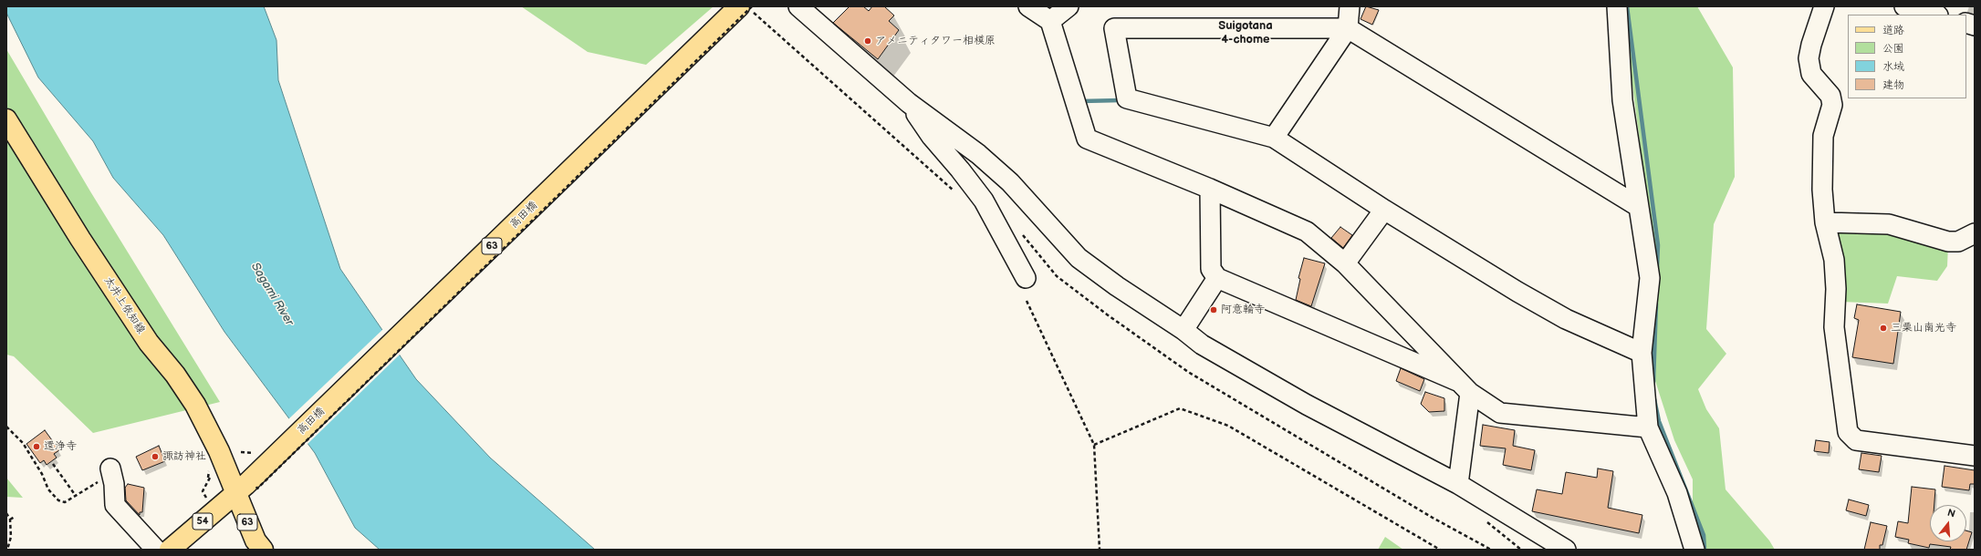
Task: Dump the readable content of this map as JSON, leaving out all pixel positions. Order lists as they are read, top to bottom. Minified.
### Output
{"streets":{"main road":["高田橋","63","太井上依知線","54"]},"crossings":[["高田橋","63"],["高田橋","太井上依知線"],["高田橋","54"],["63","太井上依知線"],["63","54"],["太井上依知線","54"]],"districts":["Suigotana 4-chome"],"water":["Sagami River"],"places":["アメニティタワー相模原","阿意輪寺","三栗山南光寺","還浄寺","諏訪神社"],"legend":["道路","公園","水域","建物"],"north":"top"}
